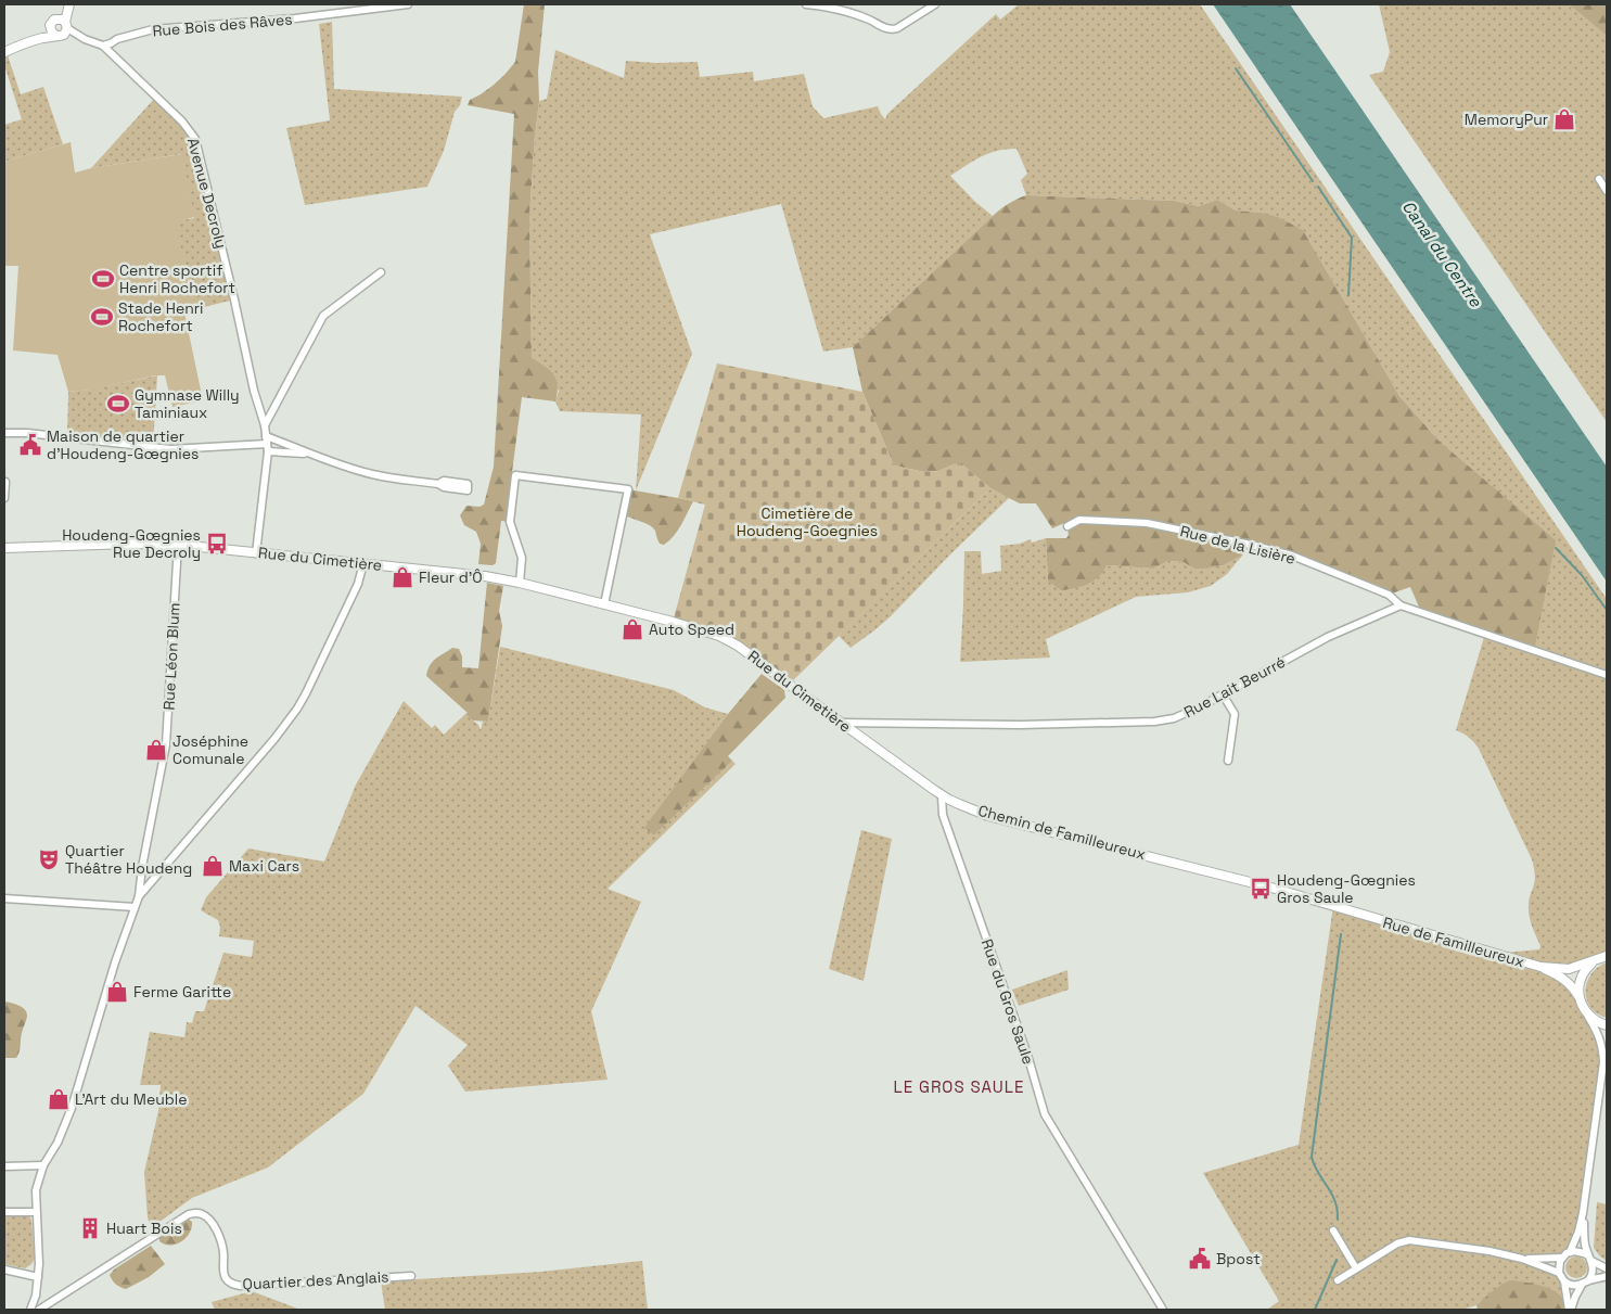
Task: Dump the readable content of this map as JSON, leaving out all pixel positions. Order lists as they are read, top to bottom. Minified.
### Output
{"streets":{"street":["Rue Bois des Râves","Avenue Decroly","Rue de la Lisière","Rue du Cimetière","Rue Léon Blum","Rue Lait Beurré","Chemin de Familleureux","Rue de Familleureux","Rue du Gros Saule","Quartier des Anglais"]},"crossings":[["Rue Bois des Râves","Avenue Decroly"],["Avenue Decroly","Rue du Cimetière"],["Rue de la Lisière","Rue Lait Beurré"],["Rue du Cimetière","Rue Léon Blum"],["Rue du Cimetière","Rue Lait Beurré"],["Rue du Cimetière","Chemin de Familleureux"],["Chemin de Familleureux","Rue de Familleureux"],["Chemin de Familleureux","Rue du Gros Saule"]],"districts":["LE GROS SAULE"],"water":["Canal du Centre"],"parks":["Cimetière de Houdeng-Goegnies"],"places":{"shop":["MemoryPur","Fleur d'Ô","Auto Speed","Joséphine Comunale","Maxi Cars","Ferme Garitte","L'Art du Meuble"],"sports":["Centre sportif Henri Rochefort","Stade Henri Rochefort","Gymnase Willy Taminiaux"],"public building":["Maison de quartier d'Houdeng-Gœgnies","Bpost"],"bus stop":["Houdeng-Gœgnies Rue Decroly","Houdeng-Gœgnies Gros Saule"],"theatre":["Quartier Théâtre Houdeng"],"building":["Huart Bois"]}}
